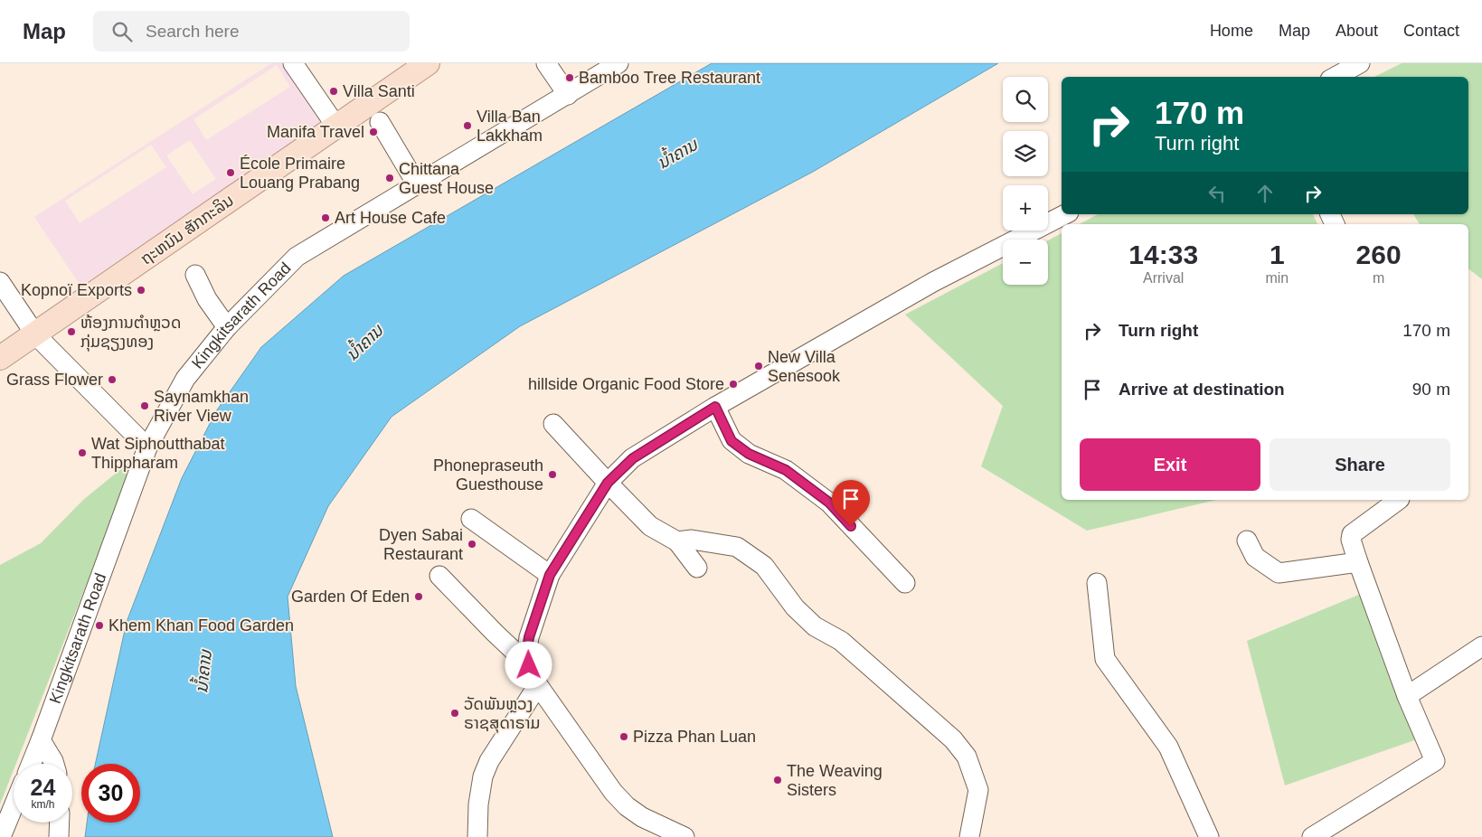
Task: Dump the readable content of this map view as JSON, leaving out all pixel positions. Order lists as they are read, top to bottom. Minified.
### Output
{"streets":{"main road":["ຖະຫນົນ ສັກກະລິນ"],"street":["Kingkitsarath Road"]},"water":["ນ້ຳຄານ"],"places":["Bamboo Tree Restaurant","Villa Santi","Villa Ban Lakkham","Manifa Travel","École Primaire Louang Prabang","Chittana Guest House","Art House Cafe","Kopnoï Exports","ຫ້ອງການຕຳຫຼວດ ກຸ່ມຊຽງທອງ","New Villa Senesook","Grass Flower","hillside Organic Food Store","Saynamkhan River View","Wat Siphoutthabat Thippharam","Phonepraseuth Guesthouse","Dyen Sabai Restaurant","Garden Of Eden","Khem Khan Food Garden","ວັດພັນຫຼວງ ຣາຊສຸດາຣາມ","Pizza Phan Luan","The Weaving Sisters"],"page":{"header":"Map","search":"Search here","nav":["Home","Map","About","Contact"],"map_buttons":["+","−"],"turn":["170 m","Turn right"],"eta":["14:33","Arrival","1","min","260","m"],"list":[{"name":"Turn right","value":"170 m"},{"name":"Arrive at destination","value":"90 m"}],"buttons":["Exit","Share"],"speed":"24 km/h","limit":"30"}}
